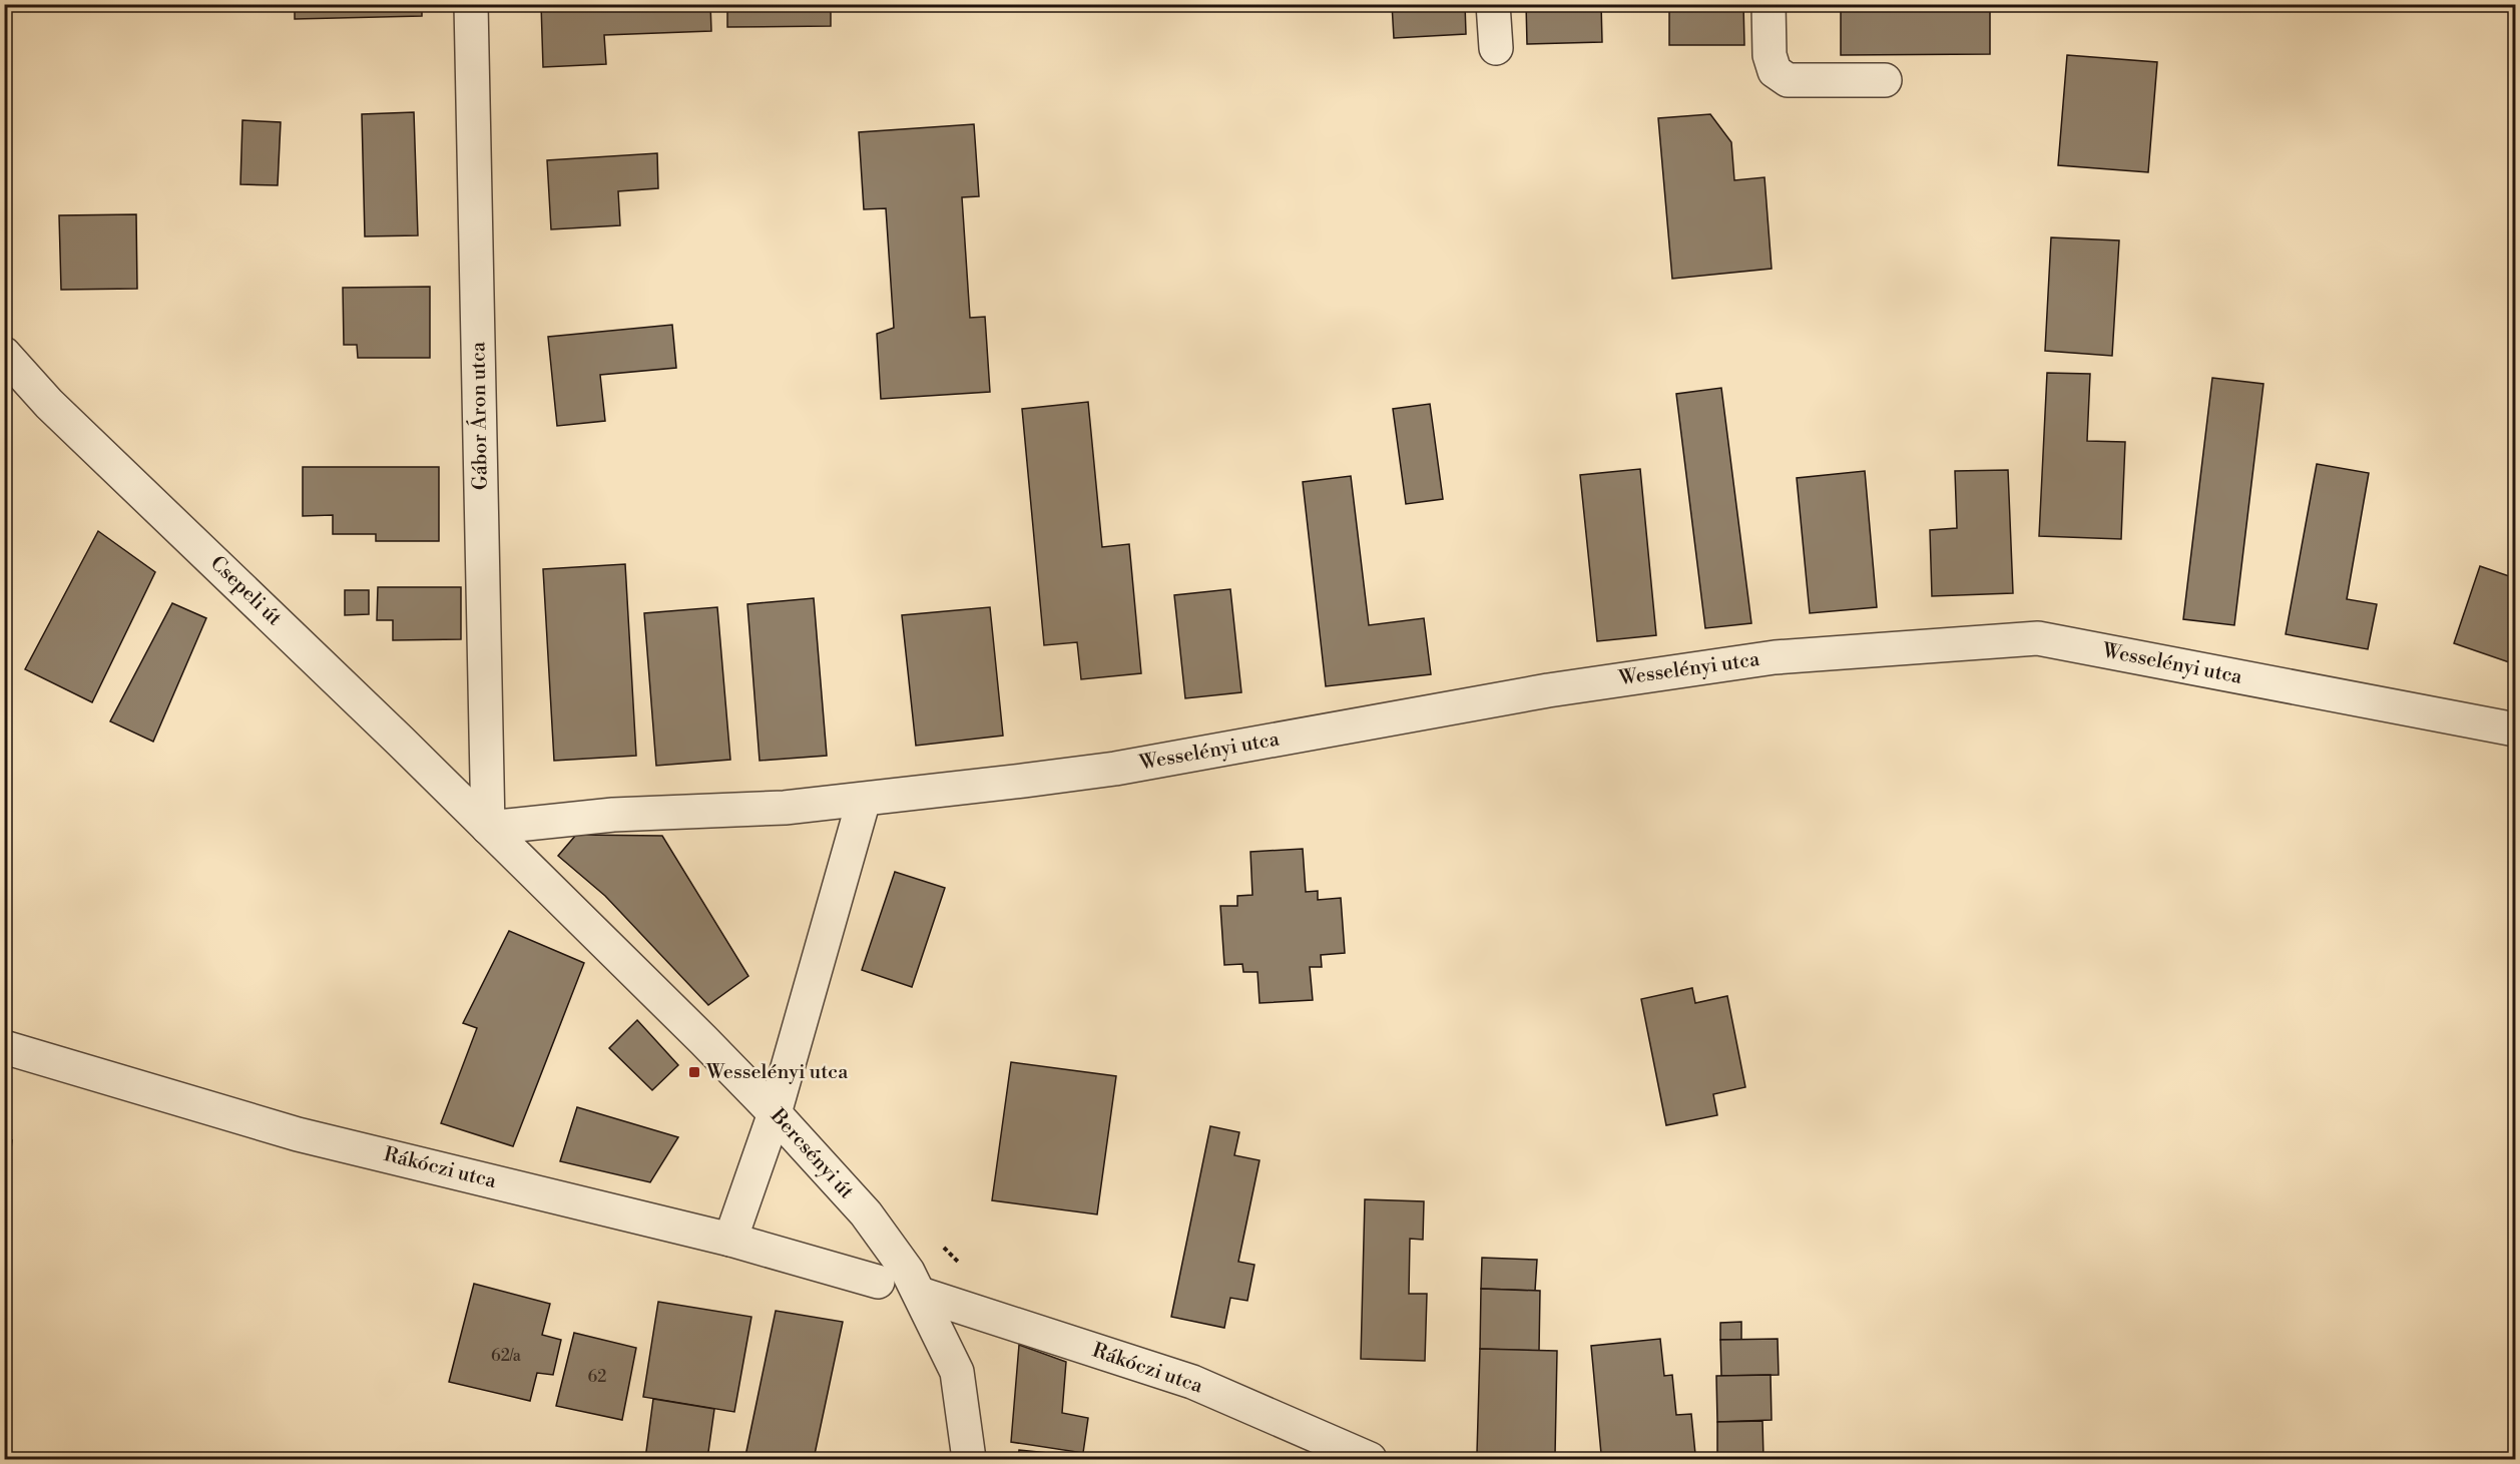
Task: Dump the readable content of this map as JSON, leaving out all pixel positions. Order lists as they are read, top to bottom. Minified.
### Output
{"streets":{"street":["Gábor Áron utca","Csepeli út","Wesselényi utca","Bercsényi út","Rákóczi utca"]},"crossings":[["Gábor Áron utca","Csepeli út"],["Gábor Áron utca","Wesselényi utca"],["Gábor Áron utca","Bercsényi út"],["Csepeli út","Wesselényi utca"],["Csepeli út","Bercsényi út"],["Wesselényi utca","Bercsényi út"],["Bercsényi út","Rákóczi utca"]],"places":{"transit":["Wesselényi utca"]},"house_numbers":["62/a","62"]}
